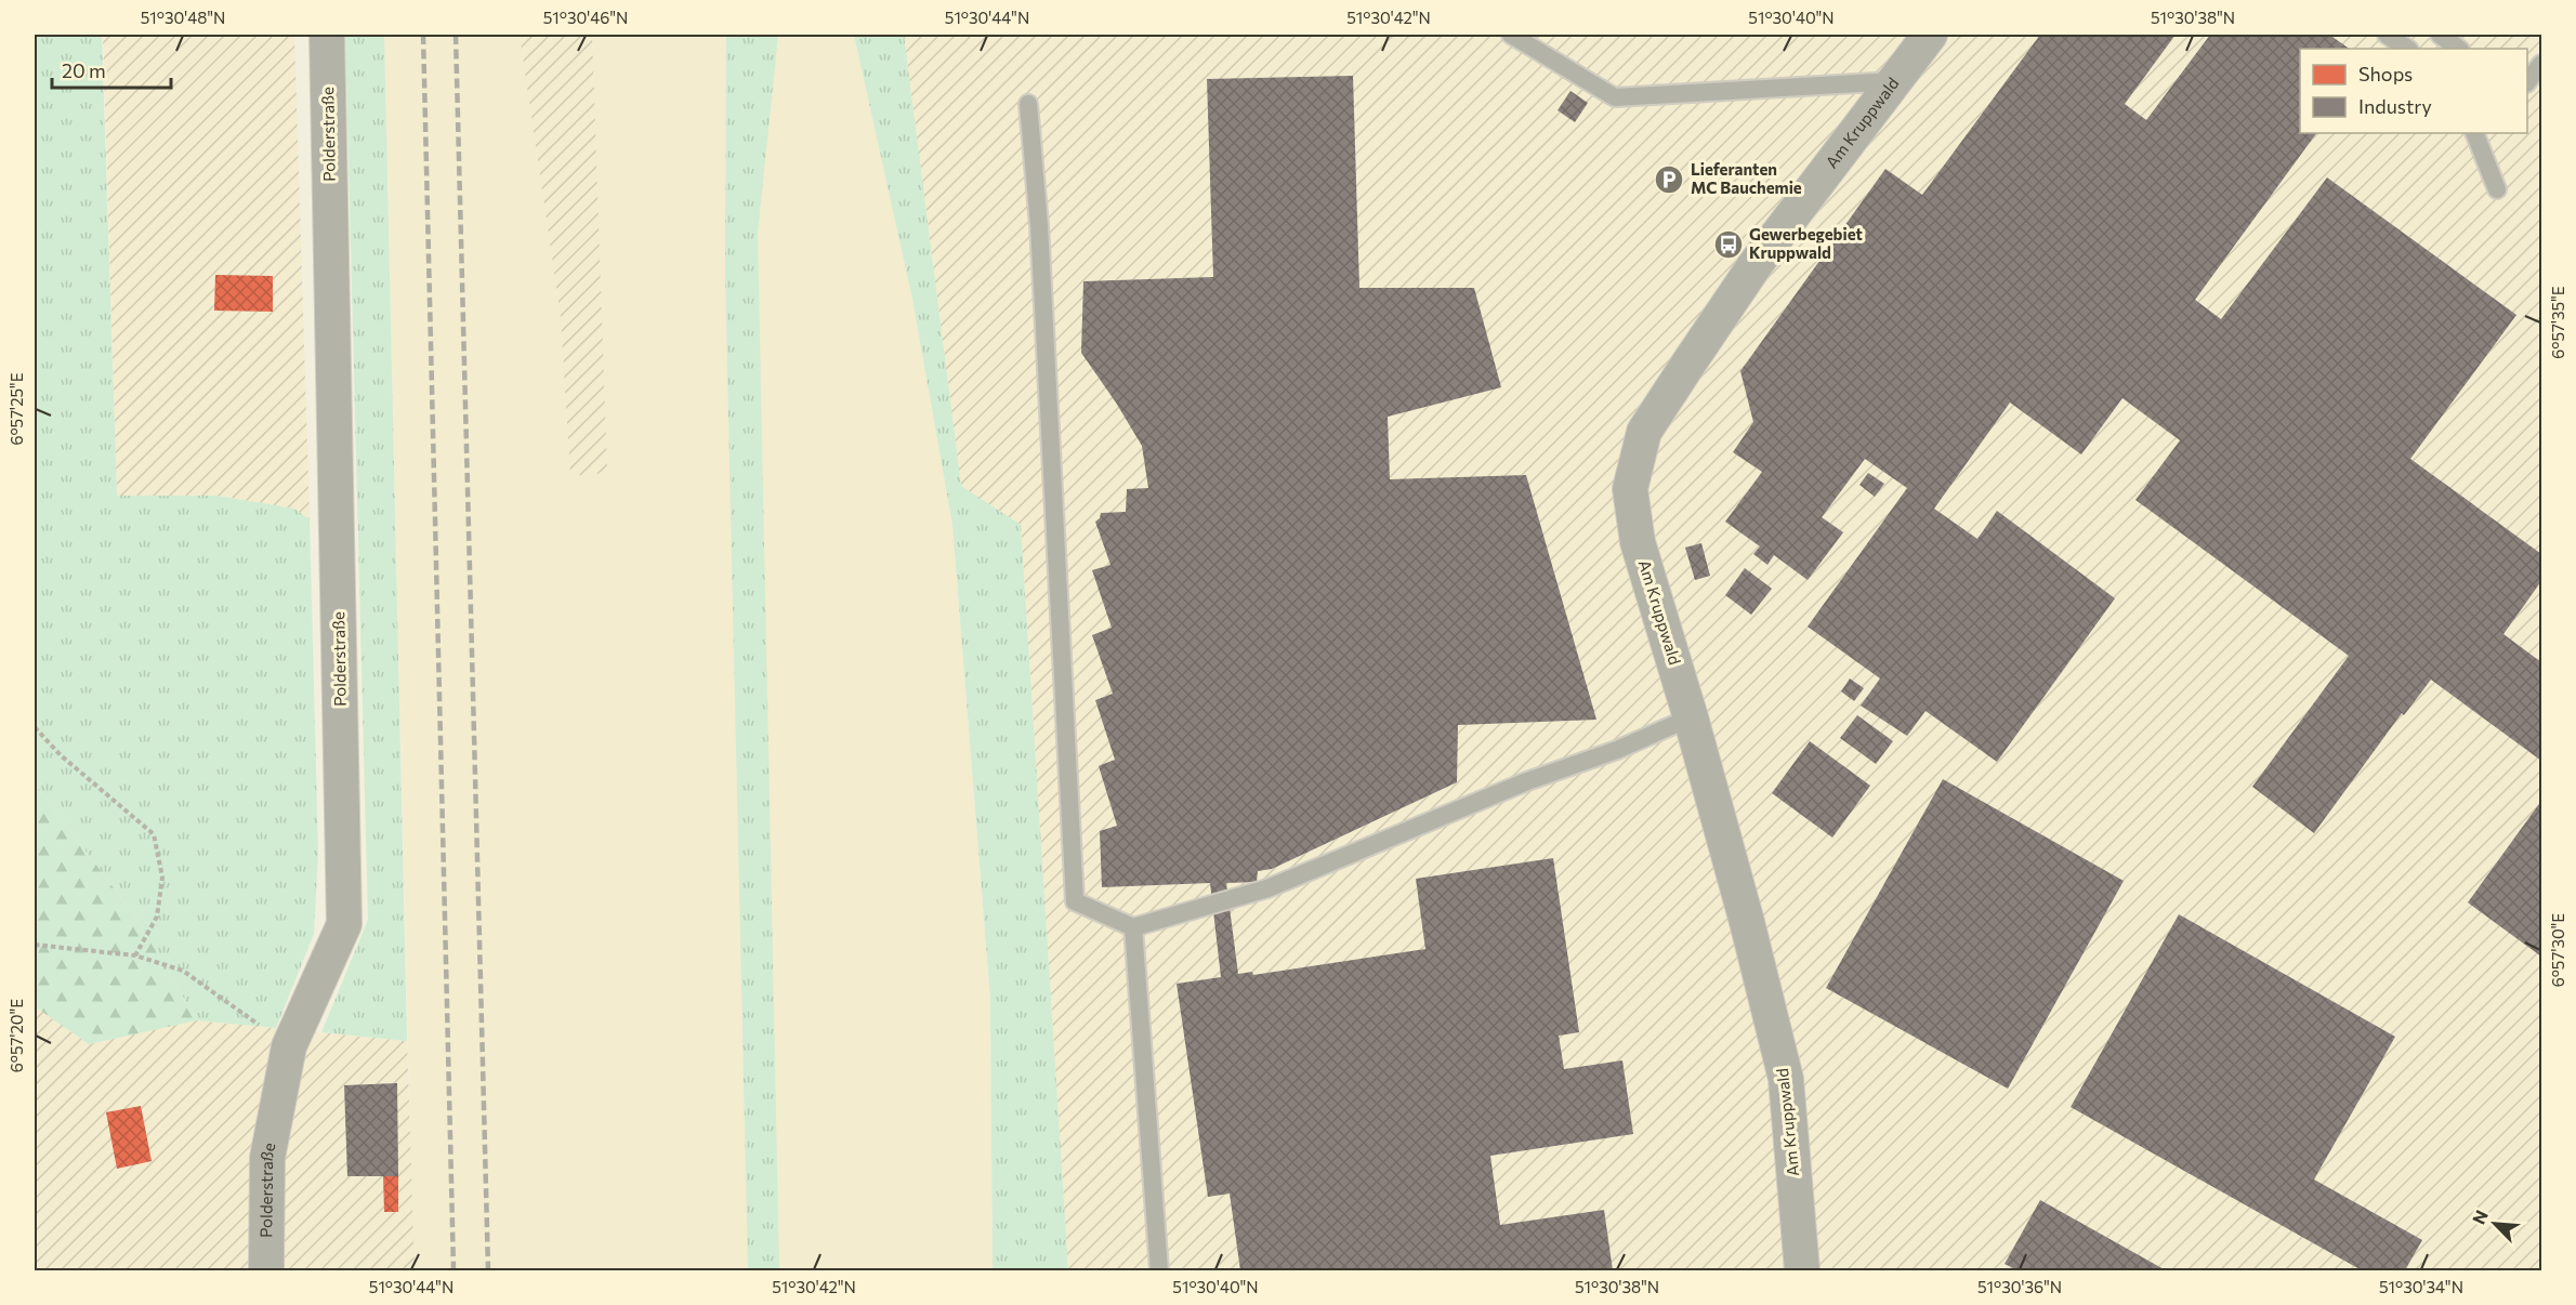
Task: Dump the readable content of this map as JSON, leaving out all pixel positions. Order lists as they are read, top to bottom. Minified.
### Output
{"streets":{"street":["Am Kruppwald","Polderstraße"]},"places":{"parking":["Lieferanten MC Bauchemie"],"bus stop":["Gewerbegebiet Kruppwald"]},"legend":["Shops","Industry"],"scale_bar":"20 m","north":"top left","coordinates":["51°30'48\"N","51°30'46\"N","51°30'44\"N","51°30'42\"N","51°30'40\"N","51°30'38\"N","6°57'35\"E","6°57'25\"E","6°57'30\"E","6°57'20\"E","51°30'36\"N","51°30'34\"N"]}
